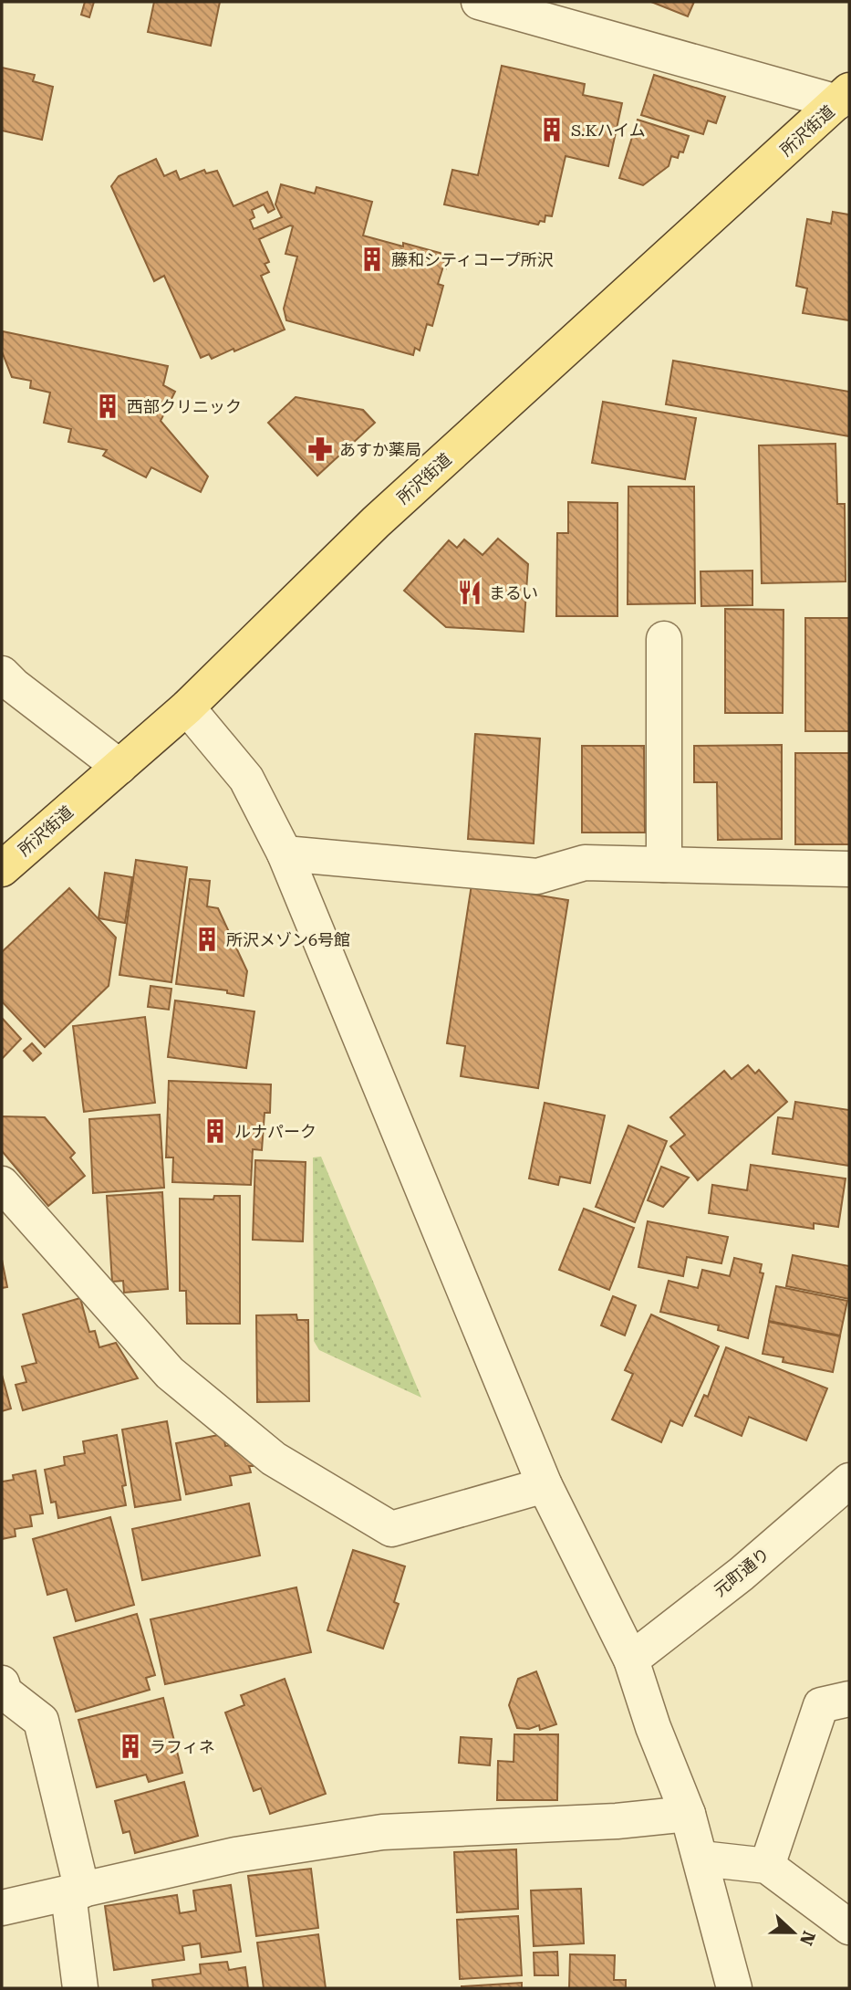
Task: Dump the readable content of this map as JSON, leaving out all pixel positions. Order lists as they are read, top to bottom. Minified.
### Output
{"streets":{"main road":["所沢街道"],"street":["元町通り"]},"places":{"building":["S.Kハイム","藤和シティコープ所沢","西部クリニック","所沢メゾン6号館","ルナパーク","ラフィネ"],"pharmacy":["あすか薬局"],"restaurant":["まるい"]},"north":"right"}
